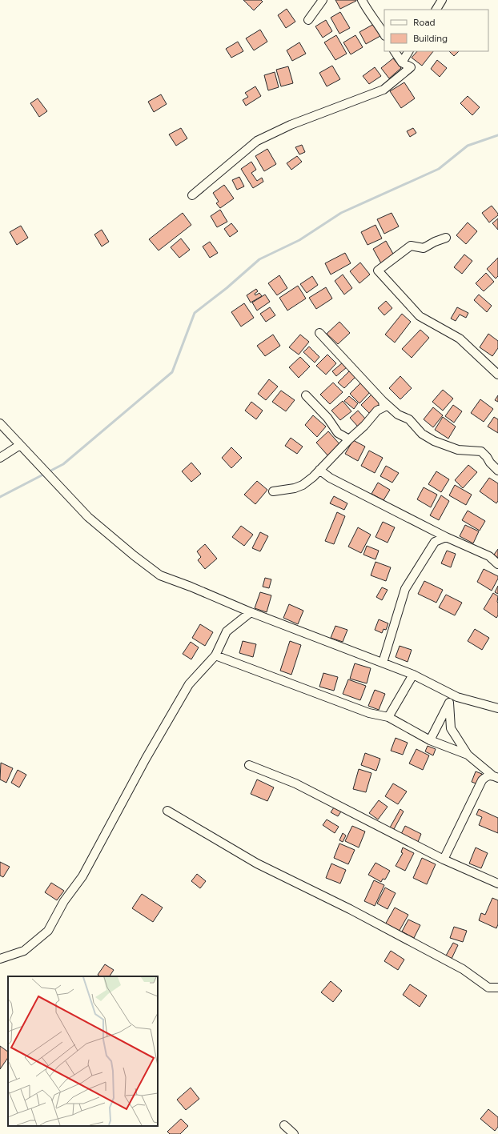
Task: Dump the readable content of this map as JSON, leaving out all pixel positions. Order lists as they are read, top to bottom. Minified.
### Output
{"legend":["Road","Building"]}
